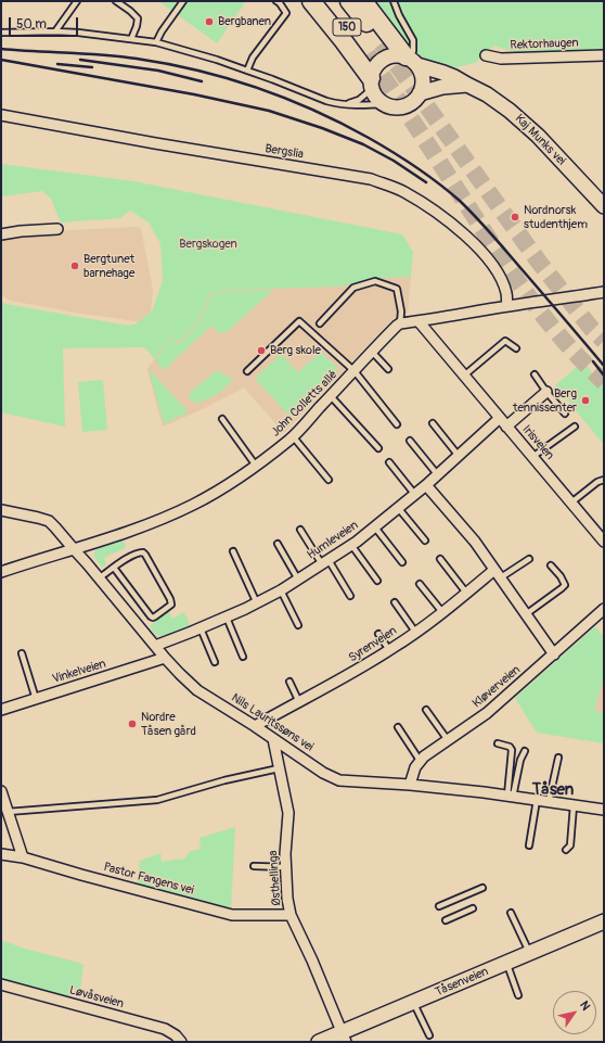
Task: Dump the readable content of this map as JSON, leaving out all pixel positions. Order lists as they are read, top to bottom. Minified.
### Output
{"streets":{"highway":["150"],"main road":["Kaj Munks vei","Tåsenveien"],"street":["Rektorhaugen","Bergslia","John Colletts allé","Irisveien","Humleveien","Syrenveien","Vinkelveien","Kløverveien","Nils Lauritssøns vei","Østhellinga","Pastor Fangens vei","Løvåsveien"]},"crossings":[["John Colletts allé","Nils Lauritssøns vei"],["Irisveien","Humleveien"],["Humleveien","Nils Lauritssøns vei"],["Syrenveien","Nils Lauritssøns vei"],["Vinkelveien","Nils Lauritssøns vei"],["Kløverveien","Nils Lauritssøns vei"],["Nils Lauritssøns vei","Østhellinga"],["Østhellinga","Pastor Fangens vei"],["Østhellinga","Tåsenveien"]],"districts":["Tåsen"],"parks":["Bergskogen"],"places":["Bergbanen","Nordnorsk studenthjem","Bergtunet barnehage","Berg skole","Berg tennissenter","Nordre Tåsen gård"],"scale_bar":"50 m","north":"top right"}
